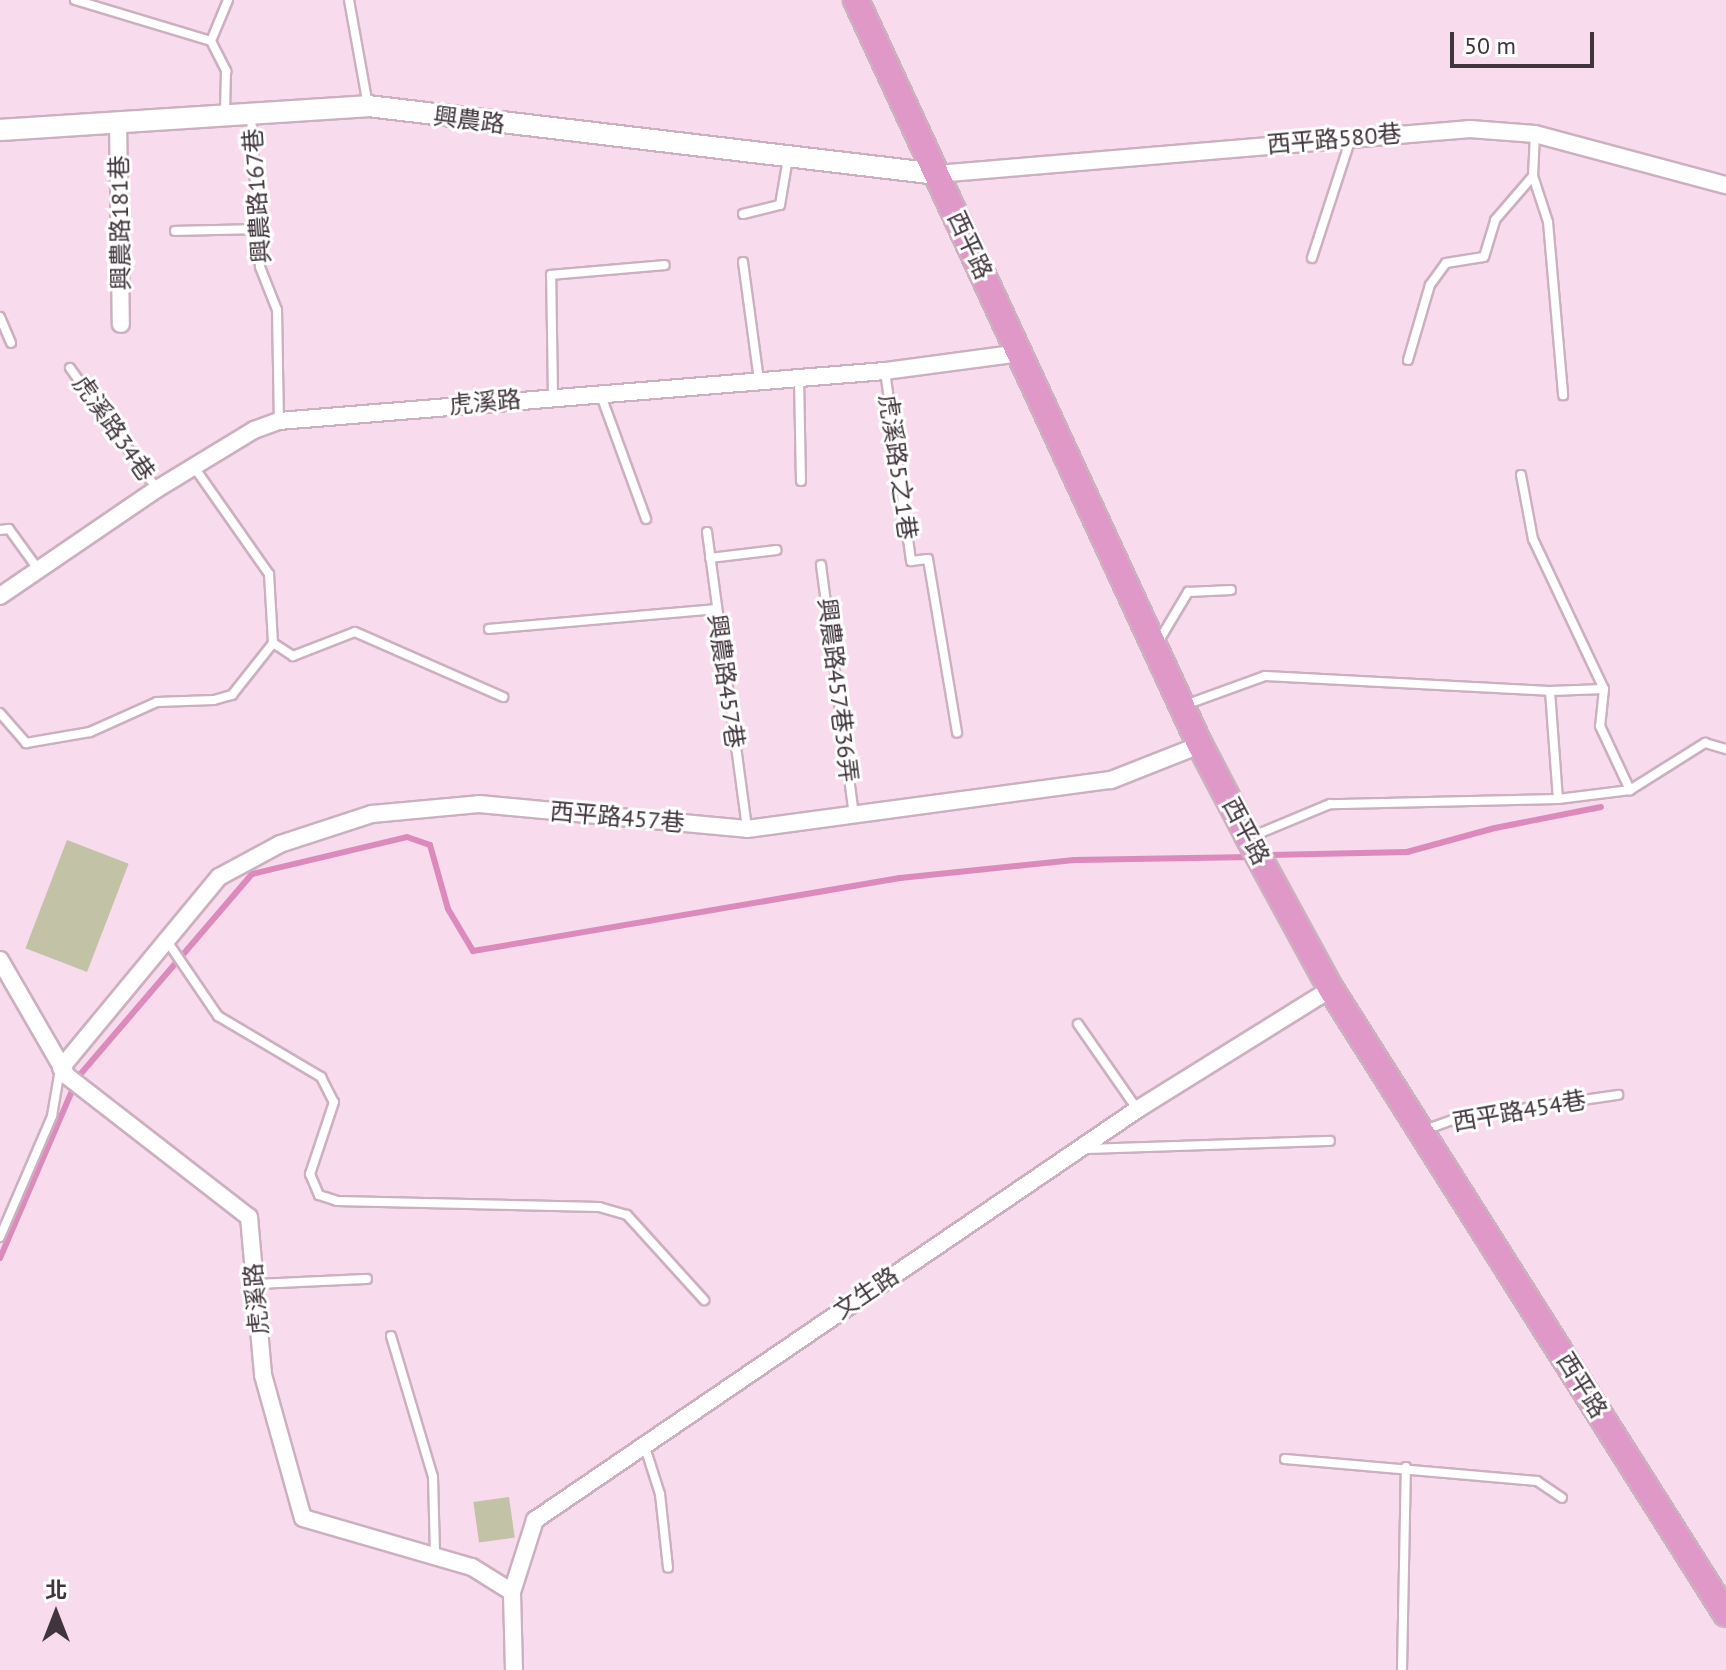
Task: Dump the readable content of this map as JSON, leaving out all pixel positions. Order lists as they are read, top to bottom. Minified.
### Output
{"streets":{"main road":["西平路"],"street":["興農路","西平路580巷","興農路181巷","虎溪路","西平路457巷","文生路"],"lane":["興農路167巷","虎溪路34巷","虎溪路5之1巷","興農路457巷","興農路457巷36弄","西平路454巷"]},"crossings":[["興農路","西平路580巷"],["興農路","興農路167巷"],["興農路","興農路181巷"],["興農路","西平路"],["西平路580巷","西平路"],["興農路167巷","虎溪路"],["西平路","虎溪路"],["西平路","西平路457巷"],["西平路","西平路454巷"],["西平路","文生路"],["虎溪路","虎溪路34巷"],["虎溪路","虎溪路5之1巷"],["虎溪路","西平路457巷"],["虎溪路","文生路"],["興農路457巷","西平路457巷"],["興農路457巷36弄","西平路457巷"]],"scale_bar":"50 m","north":"top"}
